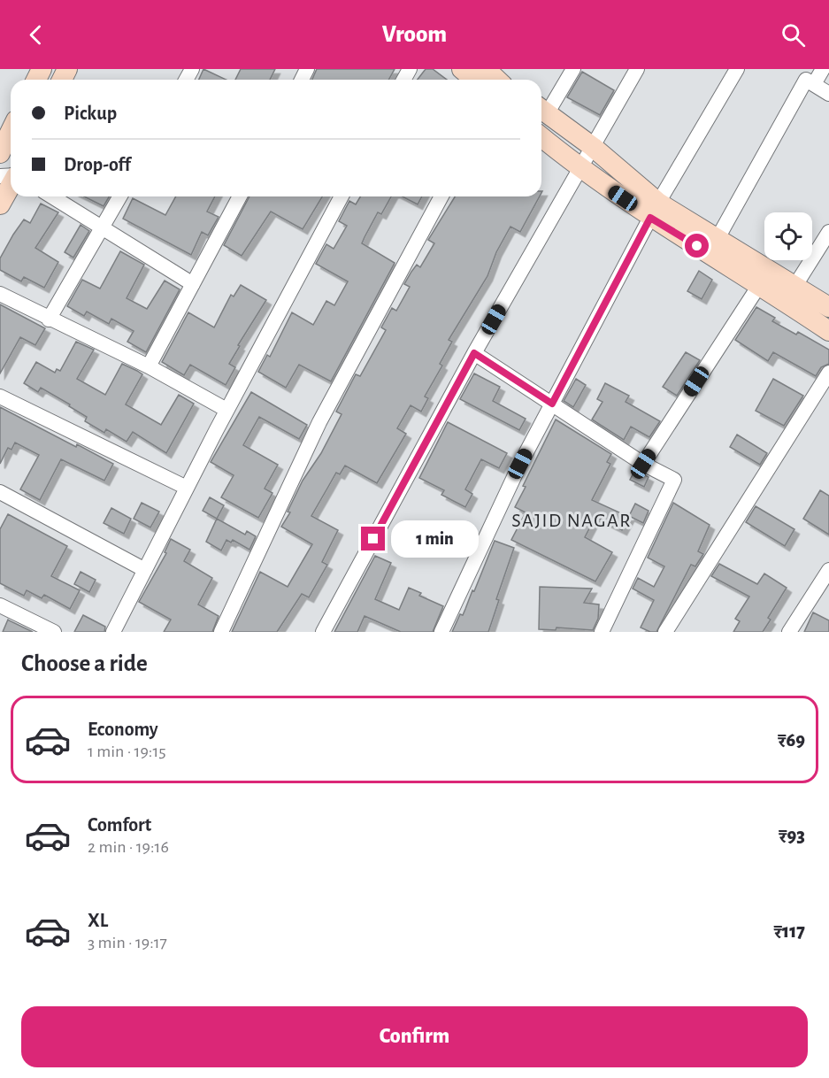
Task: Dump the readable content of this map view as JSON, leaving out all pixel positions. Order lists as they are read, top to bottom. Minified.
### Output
{"districts":["SAJID NAGAR"],"page":{"header":"Vroom","banner":["Pickup","Drop-off"],"bubble":"1 min","heading":"Choose a ride","list":[{"name":"Economy","note":"1 min · 19:15","value":"₹69"},{"name":"Comfort","note":"2 min · 19:16","value":"₹93"},{"name":"XL","note":"3 min · 19:17","value":"₹117"}],"buttons":"Confirm"}}
